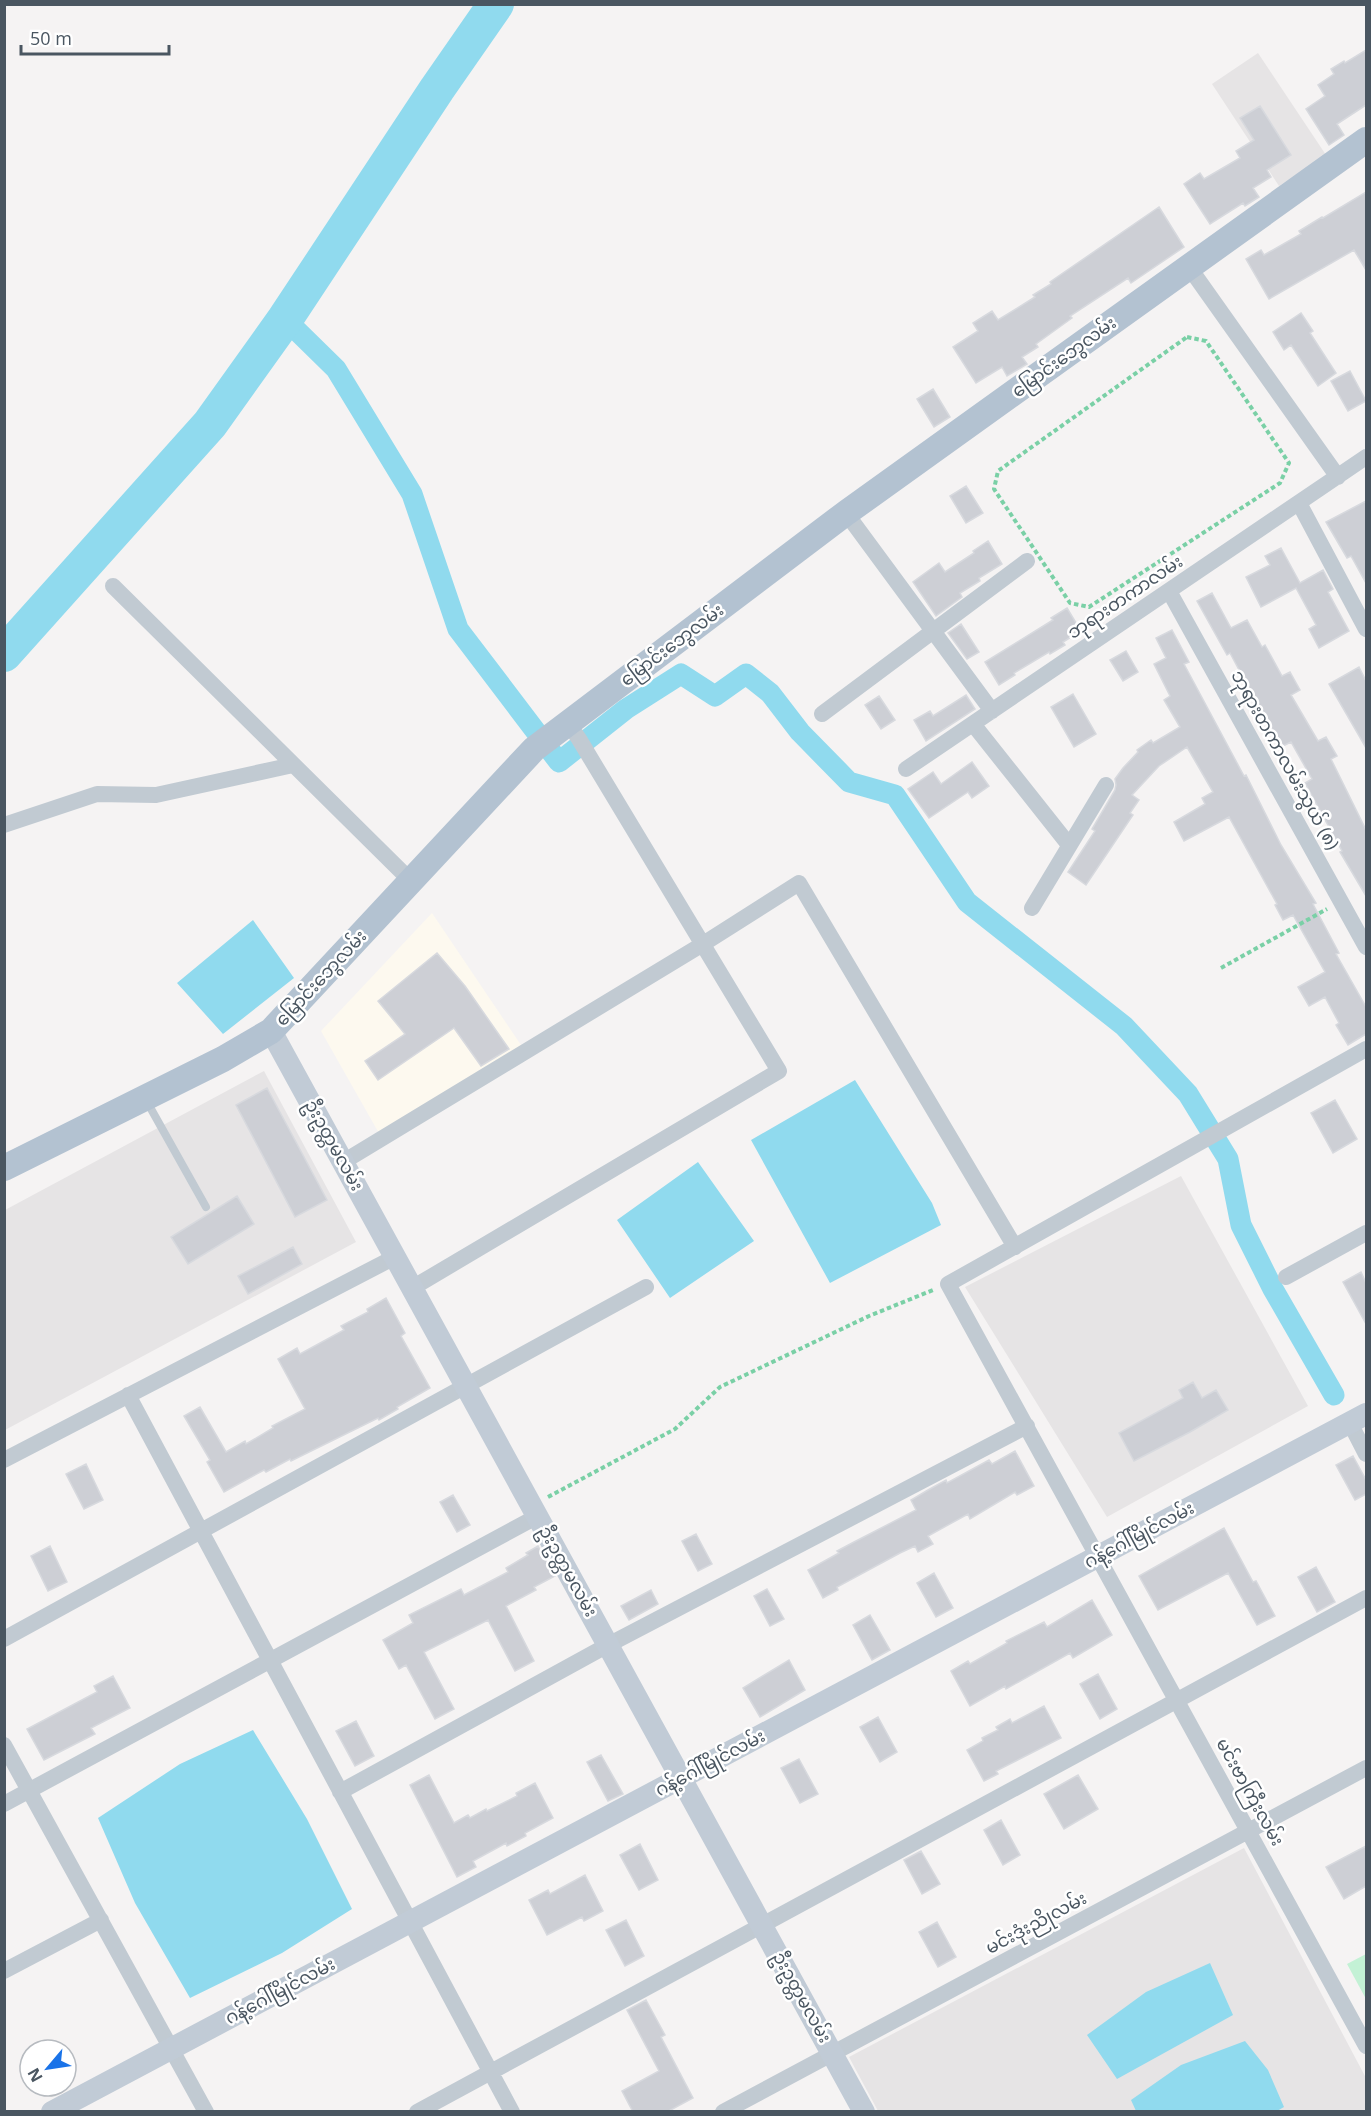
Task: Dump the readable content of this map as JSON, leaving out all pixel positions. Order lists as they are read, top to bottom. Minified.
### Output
{"streets":{"main road":["မြောင်းဘွေလမ်း"],"street":["ဘုရားတကာလမ်း","ဘုရားတကာလမ်းသွယ် (၈)","ဦးဥတ္တမလမ်း","ဂန့်ဂေါ်မြိုင်လမ်း","မင်းဗာကြီးလမ်း","မင်းဒုံးညိုလမ်း"]},"crossings":[["မြောင်းဘွေလမ်း","ဦးဥတ္တမလမ်း"],["ဘုရားတကာလမ်း","ဘုရားတကာလမ်းသွယ် (၈)"],["ဦးဥတ္တမလမ်း","ဂန့်ဂေါ်မြိုင်လမ်း"],["ဦးဥတ္တမလမ်း","မင်းဒုံးညိုလမ်း"],["ဂန့်ဂေါ်မြိုင်လမ်း","မင်းဗာကြီးလမ်း"],["မင်းဗာကြီးလမ်း","မင်းဒုံးညိုလမ်း"]],"scale_bar":"50 m","north":"bottom left"}
